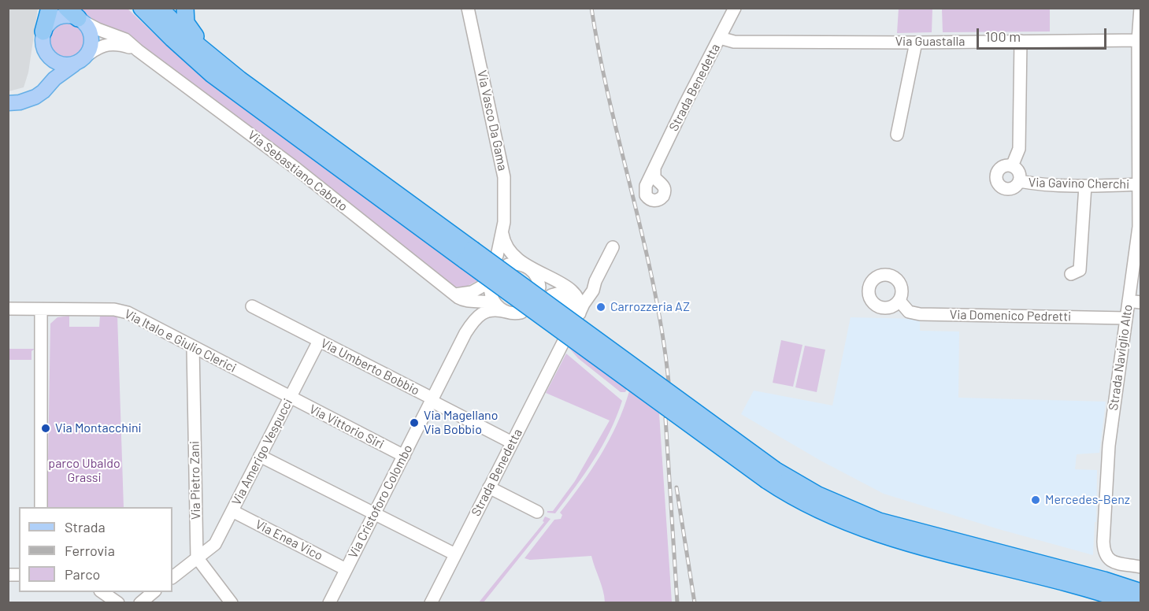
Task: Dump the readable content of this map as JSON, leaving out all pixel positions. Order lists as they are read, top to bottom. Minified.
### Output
{"streets":{"street":["Via Guastalla","Strada Benedetta","Via Vasco Da Gama","Via Sebastiano Caboto","Via Gavino Cherchi","Via Domenico Pedretti","Via Italo e Giulio Clerici","Strada Naviglio Alto","Via Umberto Bobbio","Via Vittorio Siri","Via Amerigo Vespucci","Via Pietro Zani","Via Cristoforo Colombo","Via Enea Vico"]},"crossings":[["Via Guastalla","Strada Benedetta"],["Via Guastalla","Strada Naviglio Alto"],["Strada Benedetta","Via Umberto Bobbio"],["Via Sebastiano Caboto","Via Cristoforo Colombo"],["Via Gavino Cherchi","Strada Naviglio Alto"],["Via Domenico Pedretti","Strada Naviglio Alto"],["Via Italo e Giulio Clerici","Via Vittorio Siri"],["Via Italo e Giulio Clerici","Via Amerigo Vespucci"],["Via Italo e Giulio Clerici","Via Pietro Zani"],["Via Umberto Bobbio","Via Amerigo Vespucci"],["Via Umberto Bobbio","Via Cristoforo Colombo"],["Via Vittorio Siri","Via Amerigo Vespucci"],["Via Vittorio Siri","Via Cristoforo Colombo"],["Via Amerigo Vespucci","Via Pietro Zani"],["Via Amerigo Vespucci","Via Enea Vico"],["Via Cristoforo Colombo","Via Enea Vico"]],"parks":["parco Ubaldo Grassi"],"places":["Carrozzeria AZ","Via Magellano Via Bobbio","Via Montacchini","Mercedes-Benz"],"legend":["Strada","Ferrovia","Parco"],"scale_bar":"100 m"}
